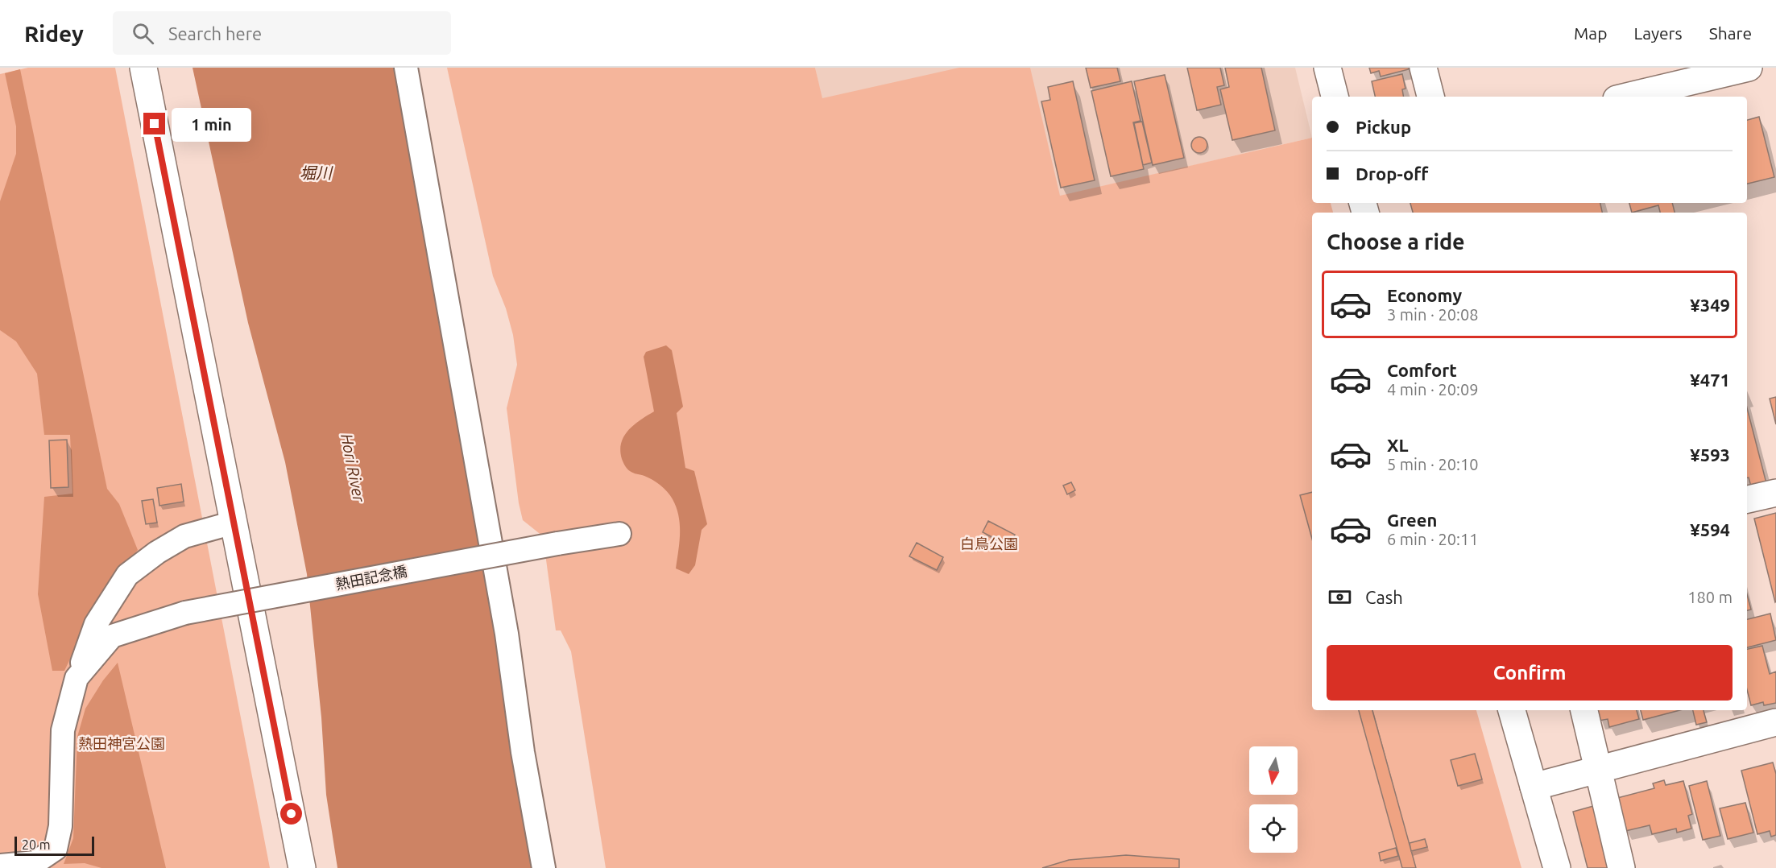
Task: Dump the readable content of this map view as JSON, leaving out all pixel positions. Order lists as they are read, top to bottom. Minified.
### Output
{"streets":{"street":["熱田記念橋"]},"water":["堀川","Hori River"],"parks":["白鳥公園","熱田神宮公園"],"scale_bar":"20 m","north":"bottom","page":{"header":"Ridey","search":"Search here","nav":["Map","Layers","Share"],"banner":["Pickup","Drop-off"],"bubble":"1 min","heading":"Choose a ride","list":[{"name":"Economy","note":"3 min · 20:08","value":"¥349"},{"name":"Comfort","note":"4 min · 20:09","value":"¥471"},{"name":"XL","note":"5 min · 20:10","value":"¥593"},{"name":"Green","note":"6 min · 20:11","value":"¥594"}],"pay":["Cash","180 m"],"buttons":"Confirm","scale":"20 m"}}
